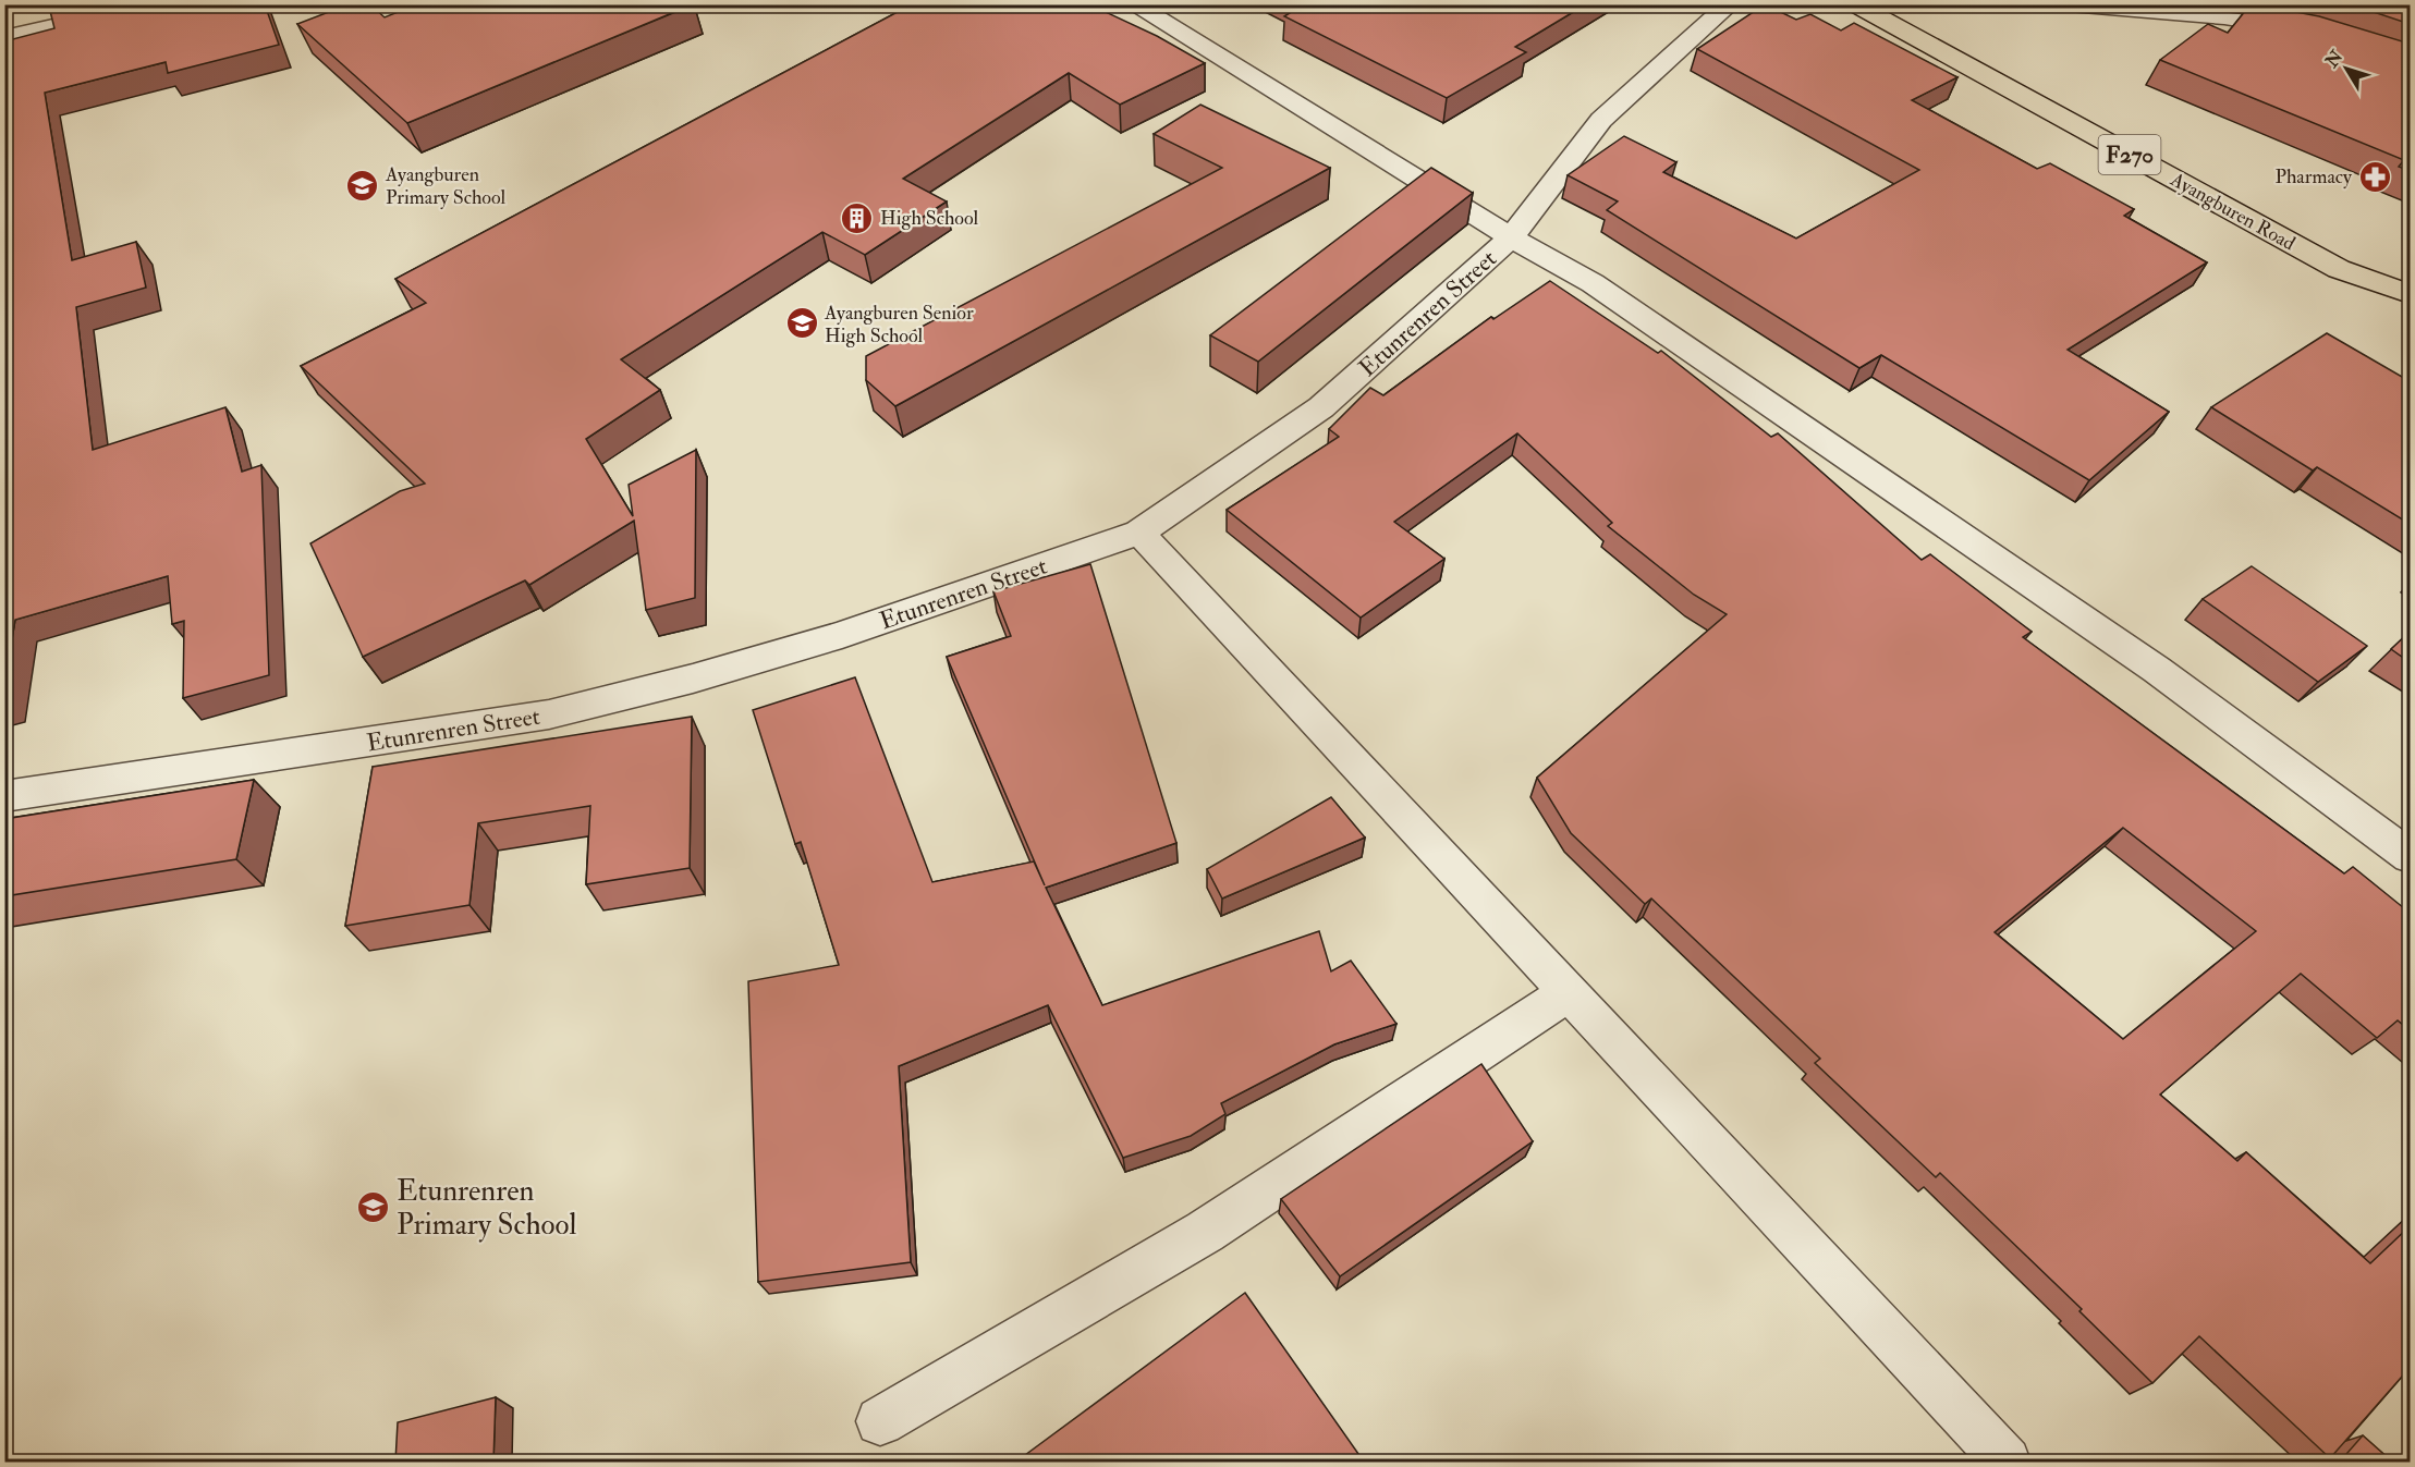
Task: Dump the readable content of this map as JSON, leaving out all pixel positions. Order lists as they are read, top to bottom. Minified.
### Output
{"streets":{"main road":["F270","Ayangburen Road"],"street":["Etunrenren Street"]},"places":{"pharmacy":["Pharmacy"],"school or university":["Ayangburen Primary School","Ayangburen Senior High School","Etunrenren Primary School"],"building":["High School"]},"north":"top left"}
